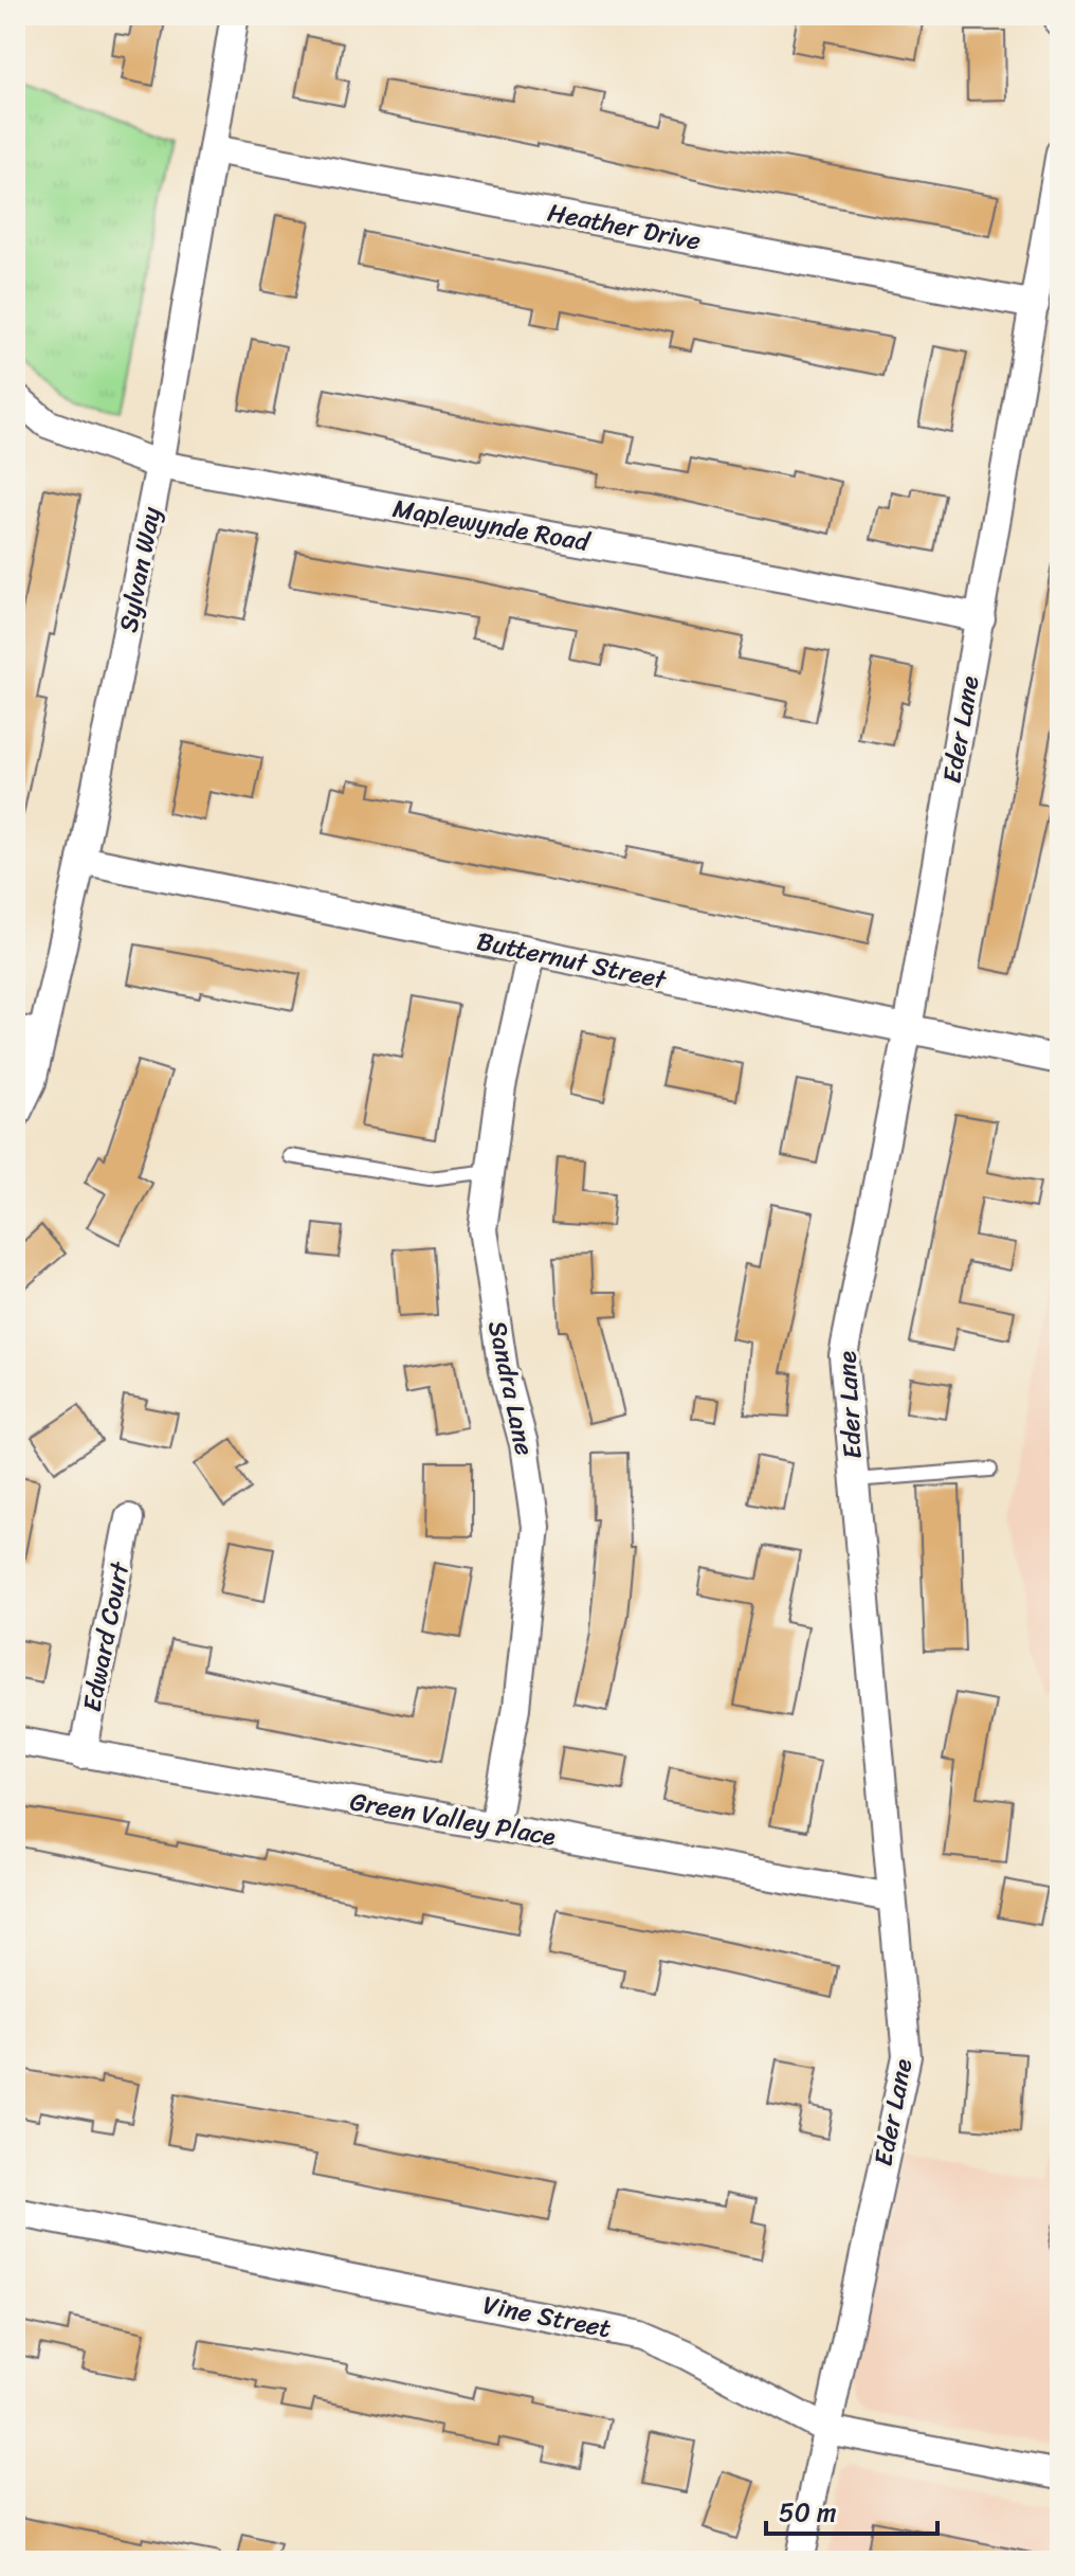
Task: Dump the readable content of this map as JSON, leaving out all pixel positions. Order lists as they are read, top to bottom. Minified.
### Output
{"streets":{"street":["Heather Drive","Maplewynde Road","Sylvan Way","Eder Lane","Butternut Street","Sandra Lane","Edward Court","Green Valley Place","Vine Street"]},"crossings":[["Heather Drive","Sylvan Way"],["Heather Drive","Eder Lane"],["Maplewynde Road","Sylvan Way"],["Maplewynde Road","Eder Lane"],["Sylvan Way","Butternut Street"],["Eder Lane","Butternut Street"],["Eder Lane","Green Valley Place"],["Eder Lane","Vine Street"],["Butternut Street","Sandra Lane"],["Sandra Lane","Green Valley Place"],["Edward Court","Green Valley Place"]],"scale_bar":"50 m"}
